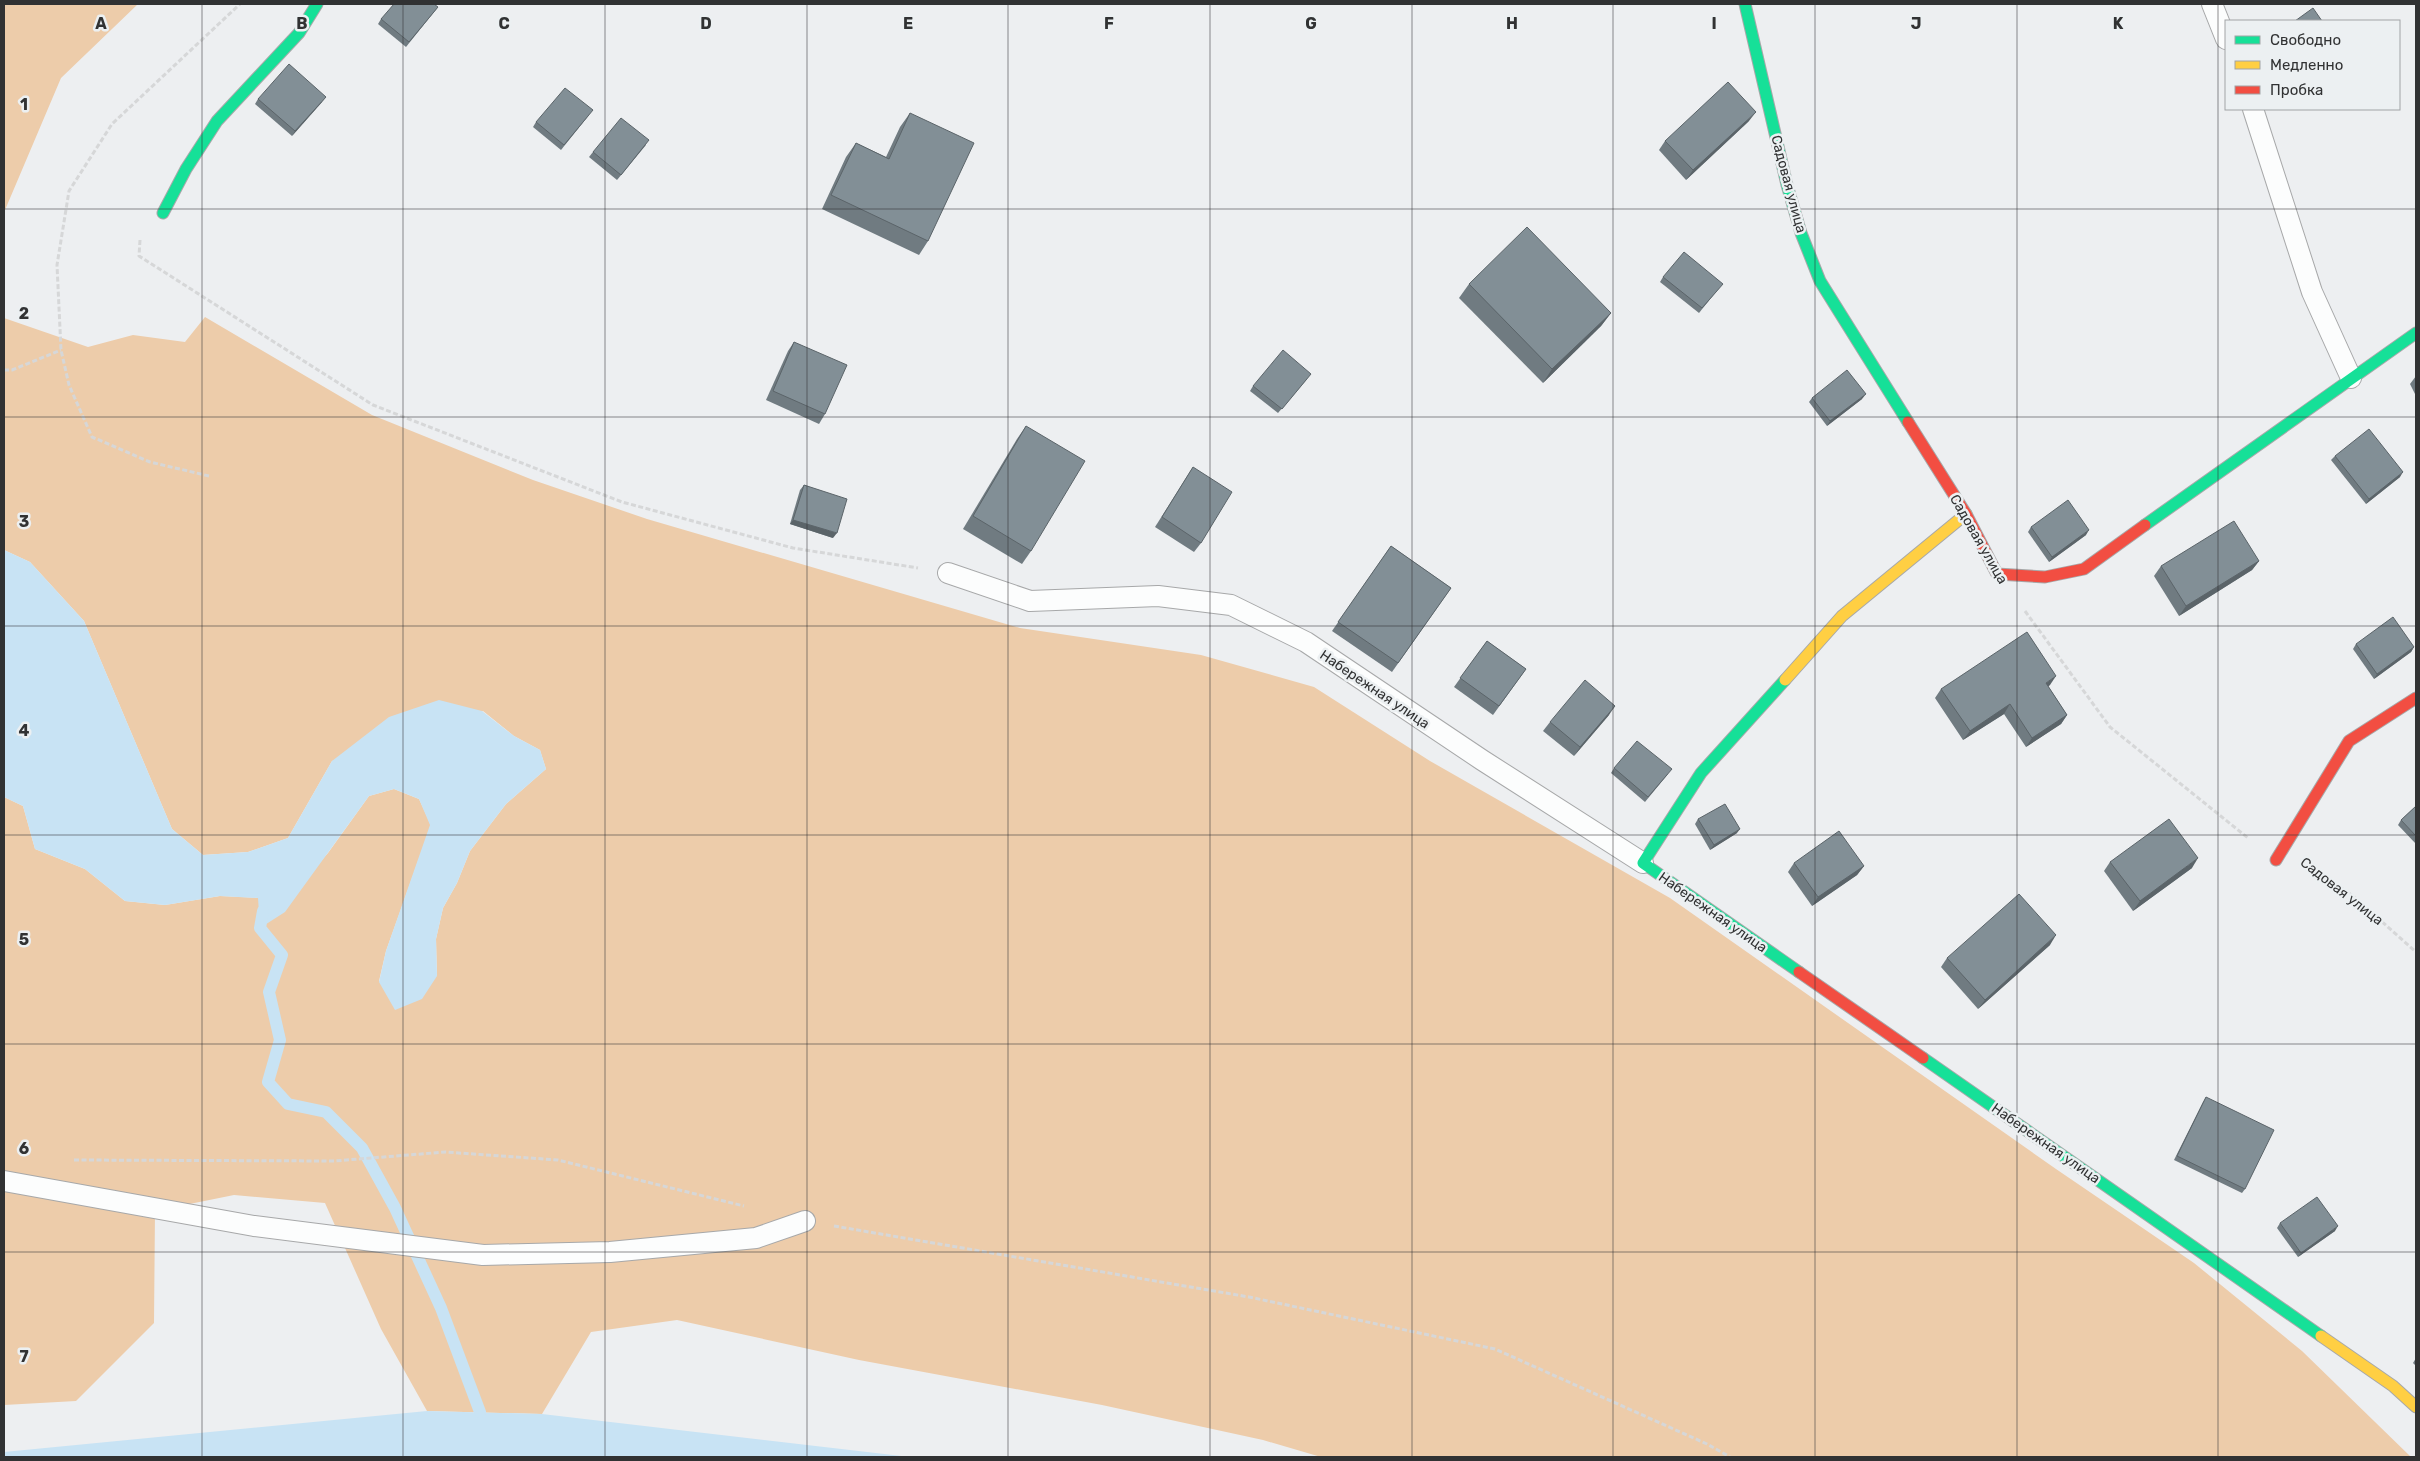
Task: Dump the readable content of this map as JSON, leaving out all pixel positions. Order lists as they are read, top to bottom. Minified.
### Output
{"streets":{"street":["Садовая улица","Набережная улица"]},"legend":["Свободно","Медленно","Пробка"],"grid":{"columns":["A","B","C","D","E","F","G","H","I","J","K"],"rows":["1","2","3","4","5","6","7"]}}
